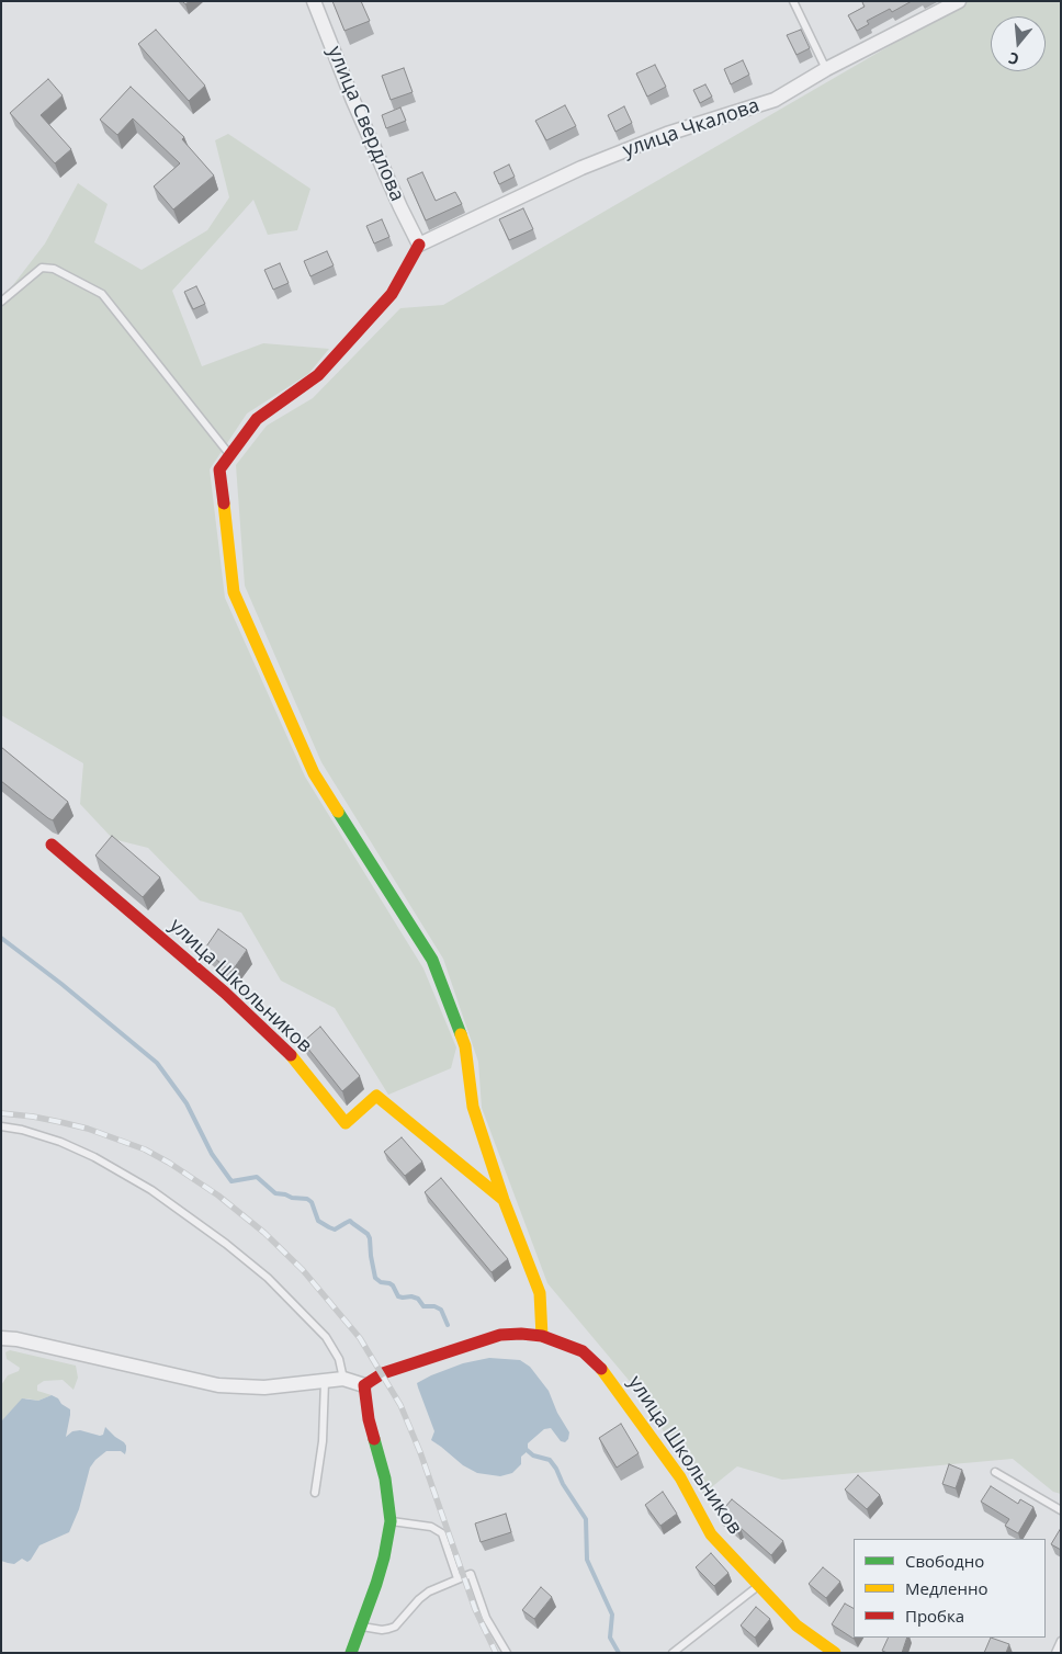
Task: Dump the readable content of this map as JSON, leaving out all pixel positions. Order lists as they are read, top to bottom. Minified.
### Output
{"streets":{"street":["улица Свердлова","улица Чкалова","улица Школьников"]},"crossings":[["улица Свердлова","улица Чкалова"]],"legend":["Свободно","Медленно","Пробка"],"north":"bottom"}
